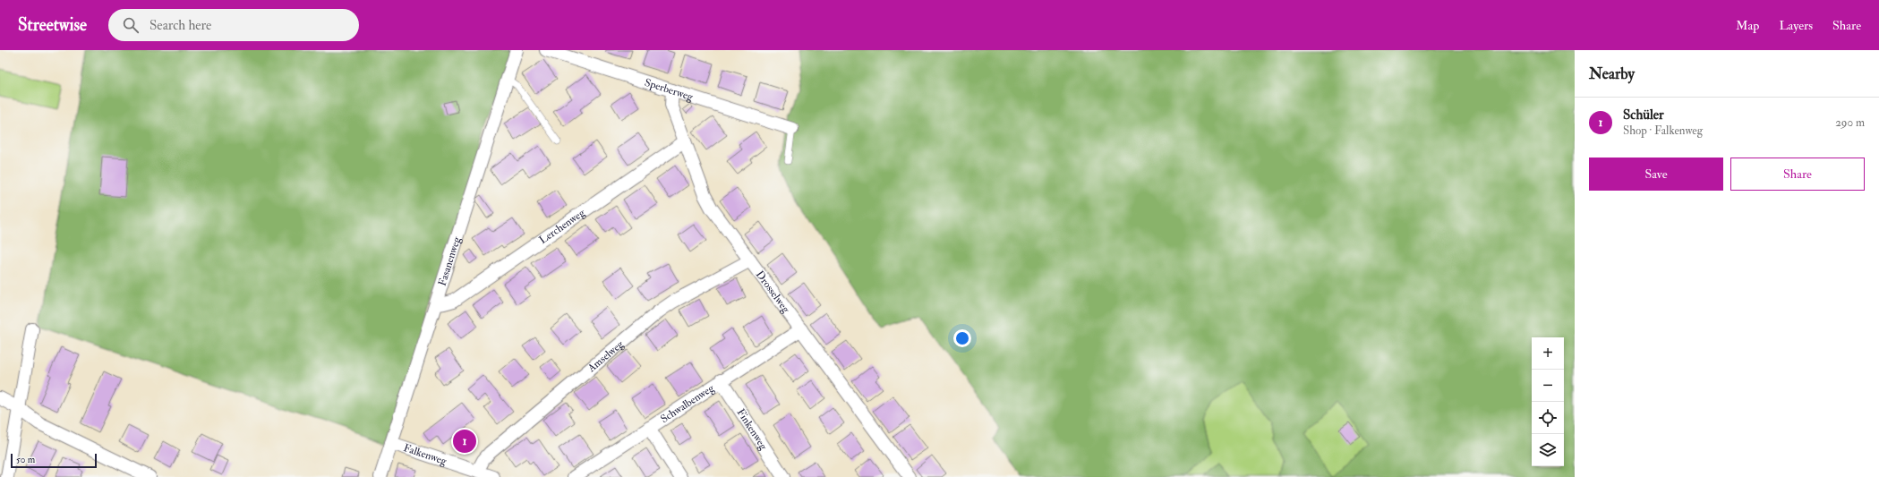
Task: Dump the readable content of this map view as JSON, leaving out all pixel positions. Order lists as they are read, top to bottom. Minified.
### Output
{"streets":{"street":["Sperberweg","Lerchenweg","Fasanenweg","Drosselweg","Amselweg","Schwalbenweg","Finkenweg","Falkenweg"]},"crossings":[["Sperberweg","Drosselweg"],["Lerchenweg","Fasanenweg"],["Lerchenweg","Drosselweg"],["Fasanenweg","Falkenweg"],["Drosselweg","Amselweg"],["Drosselweg","Schwalbenweg"],["Amselweg","Falkenweg"],["Schwalbenweg","Finkenweg"]],"scale_bar":"50 m","page":{"header":"Streetwise","search":"Search here","nav":["Map","Layers","Share"],"heading":"Nearby","list":[{"mark":"1","name":"Schüler","note":"Shop · Falkenweg","value":"290 m"}],"buttons":["Save","Share"],"map_buttons":["+","−"],"pins":"1","scale":"50 m"}}
